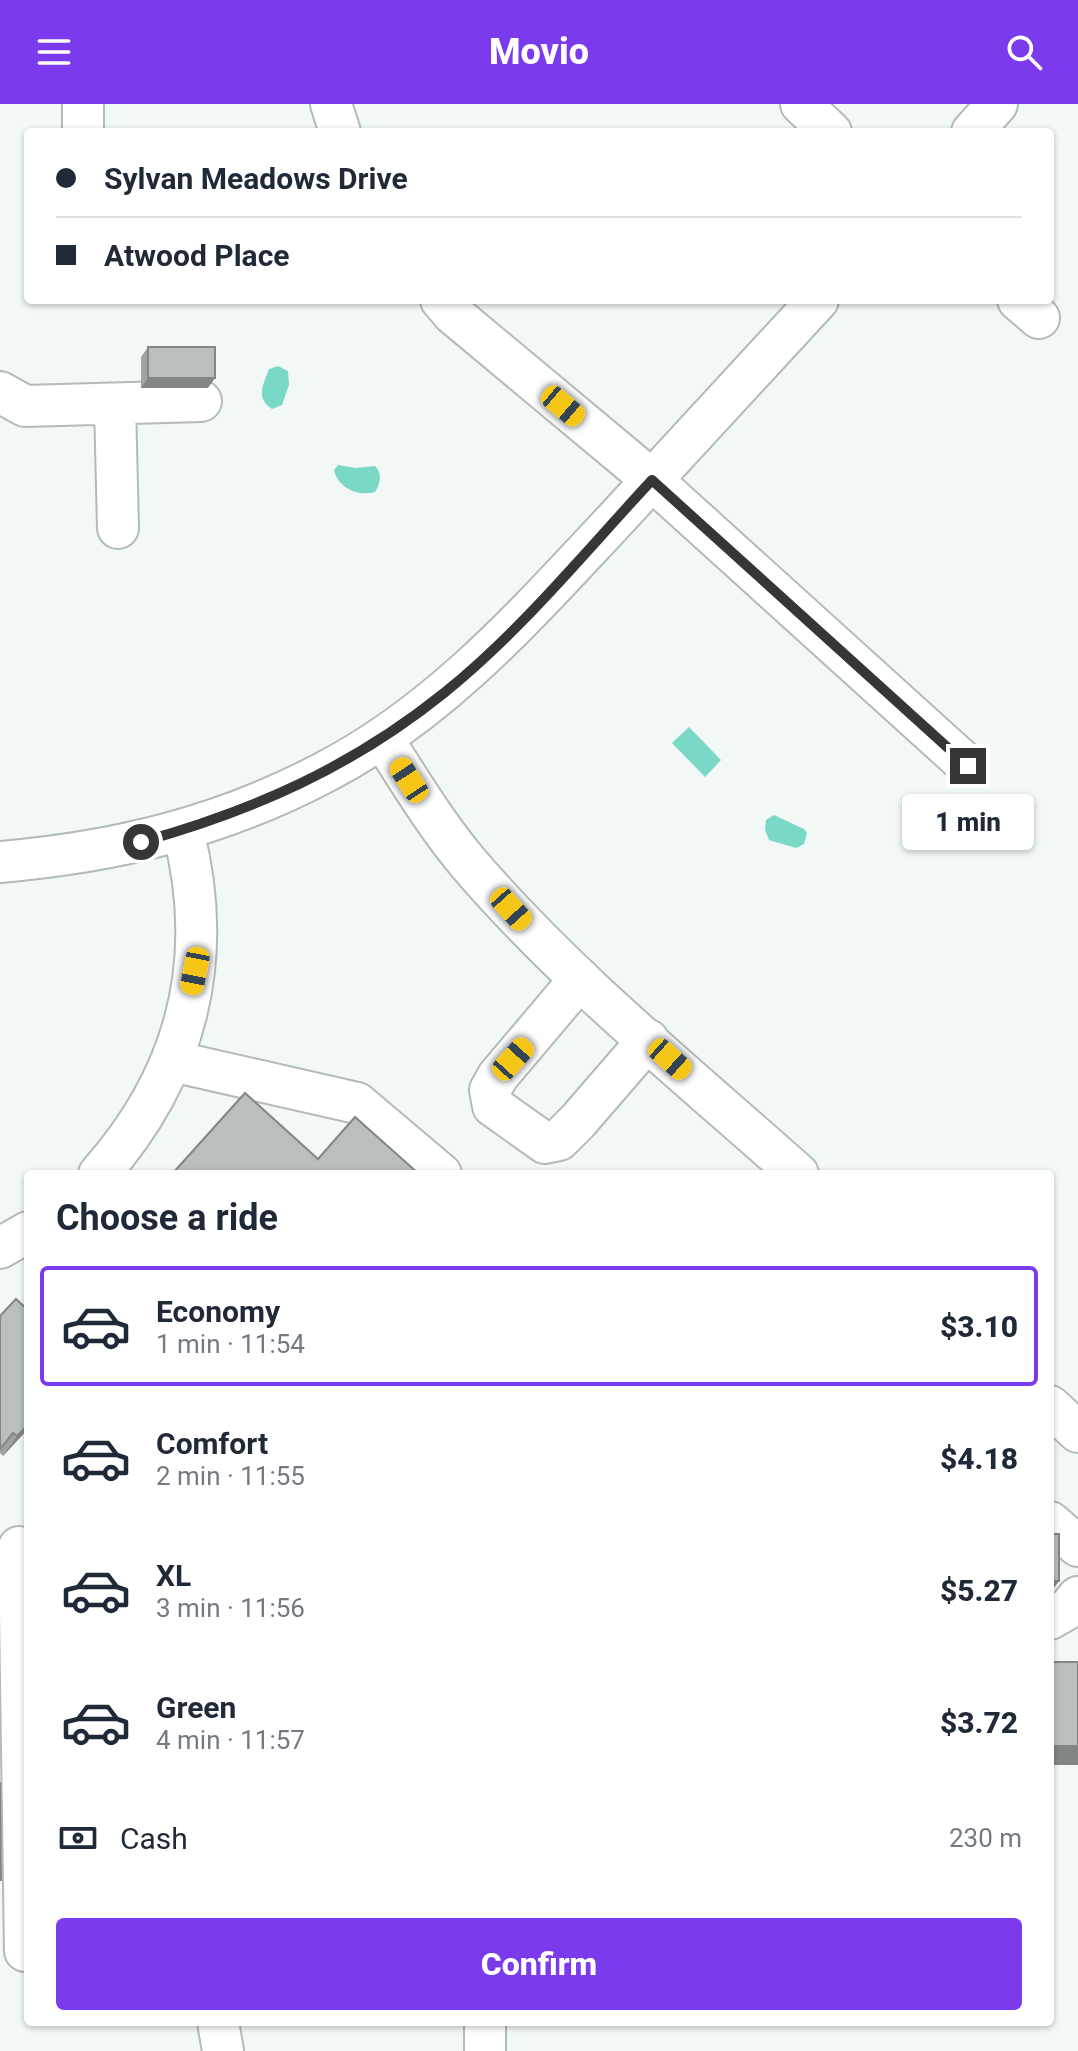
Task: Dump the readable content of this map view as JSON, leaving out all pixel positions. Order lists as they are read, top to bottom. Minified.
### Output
{"page":{"header":"Movio","banner":["Sylvan Meadows Drive","Atwood Place"],"bubble":"1 min","heading":"Choose a ride","list":[{"name":"Economy","note":"1 min · 11:54","value":"$3.10"},{"name":"Comfort","note":"2 min · 11:55","value":"$4.18"},{"name":"XL","note":"3 min · 11:56","value":"$5.27"},{"name":"Green","note":"4 min · 11:57","value":"$3.72"}],"pay":["Cash","230 m"],"buttons":"Confirm"}}
